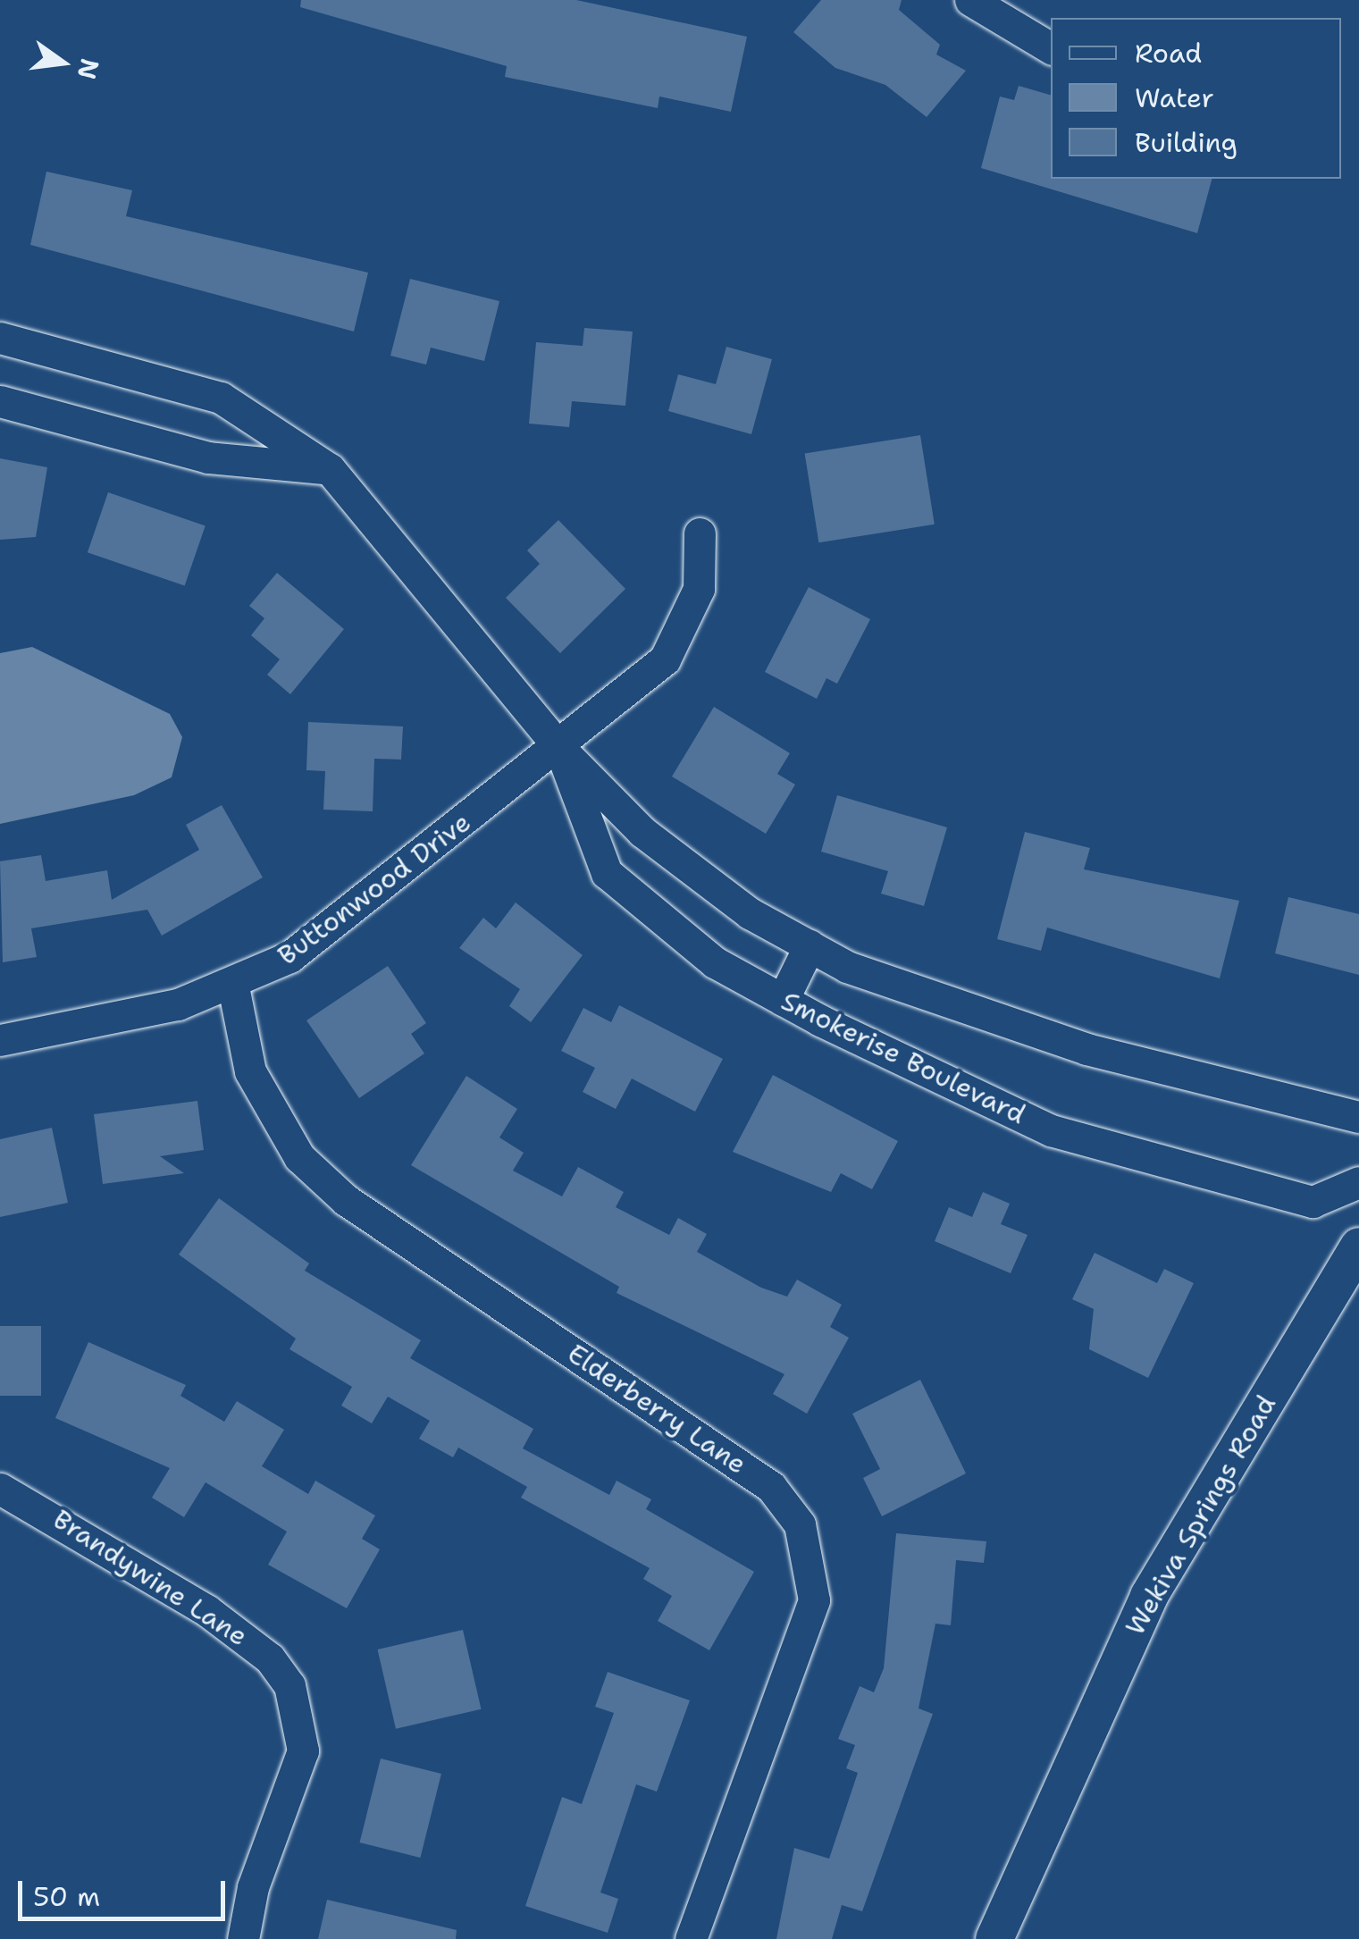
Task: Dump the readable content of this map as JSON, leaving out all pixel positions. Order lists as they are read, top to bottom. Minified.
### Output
{"streets":{"main road":["Wekiva Springs Road"],"street":["Buttonwood Drive","Smokerise Boulevard","Elderberry Lane","Brandywine Lane"]},"crossings":[["Buttonwood Drive","Smokerise Boulevard"],["Buttonwood Drive","Elderberry Lane"]],"legend":["Road","Water","Building"],"scale_bar":"50 m","north":"right"}
